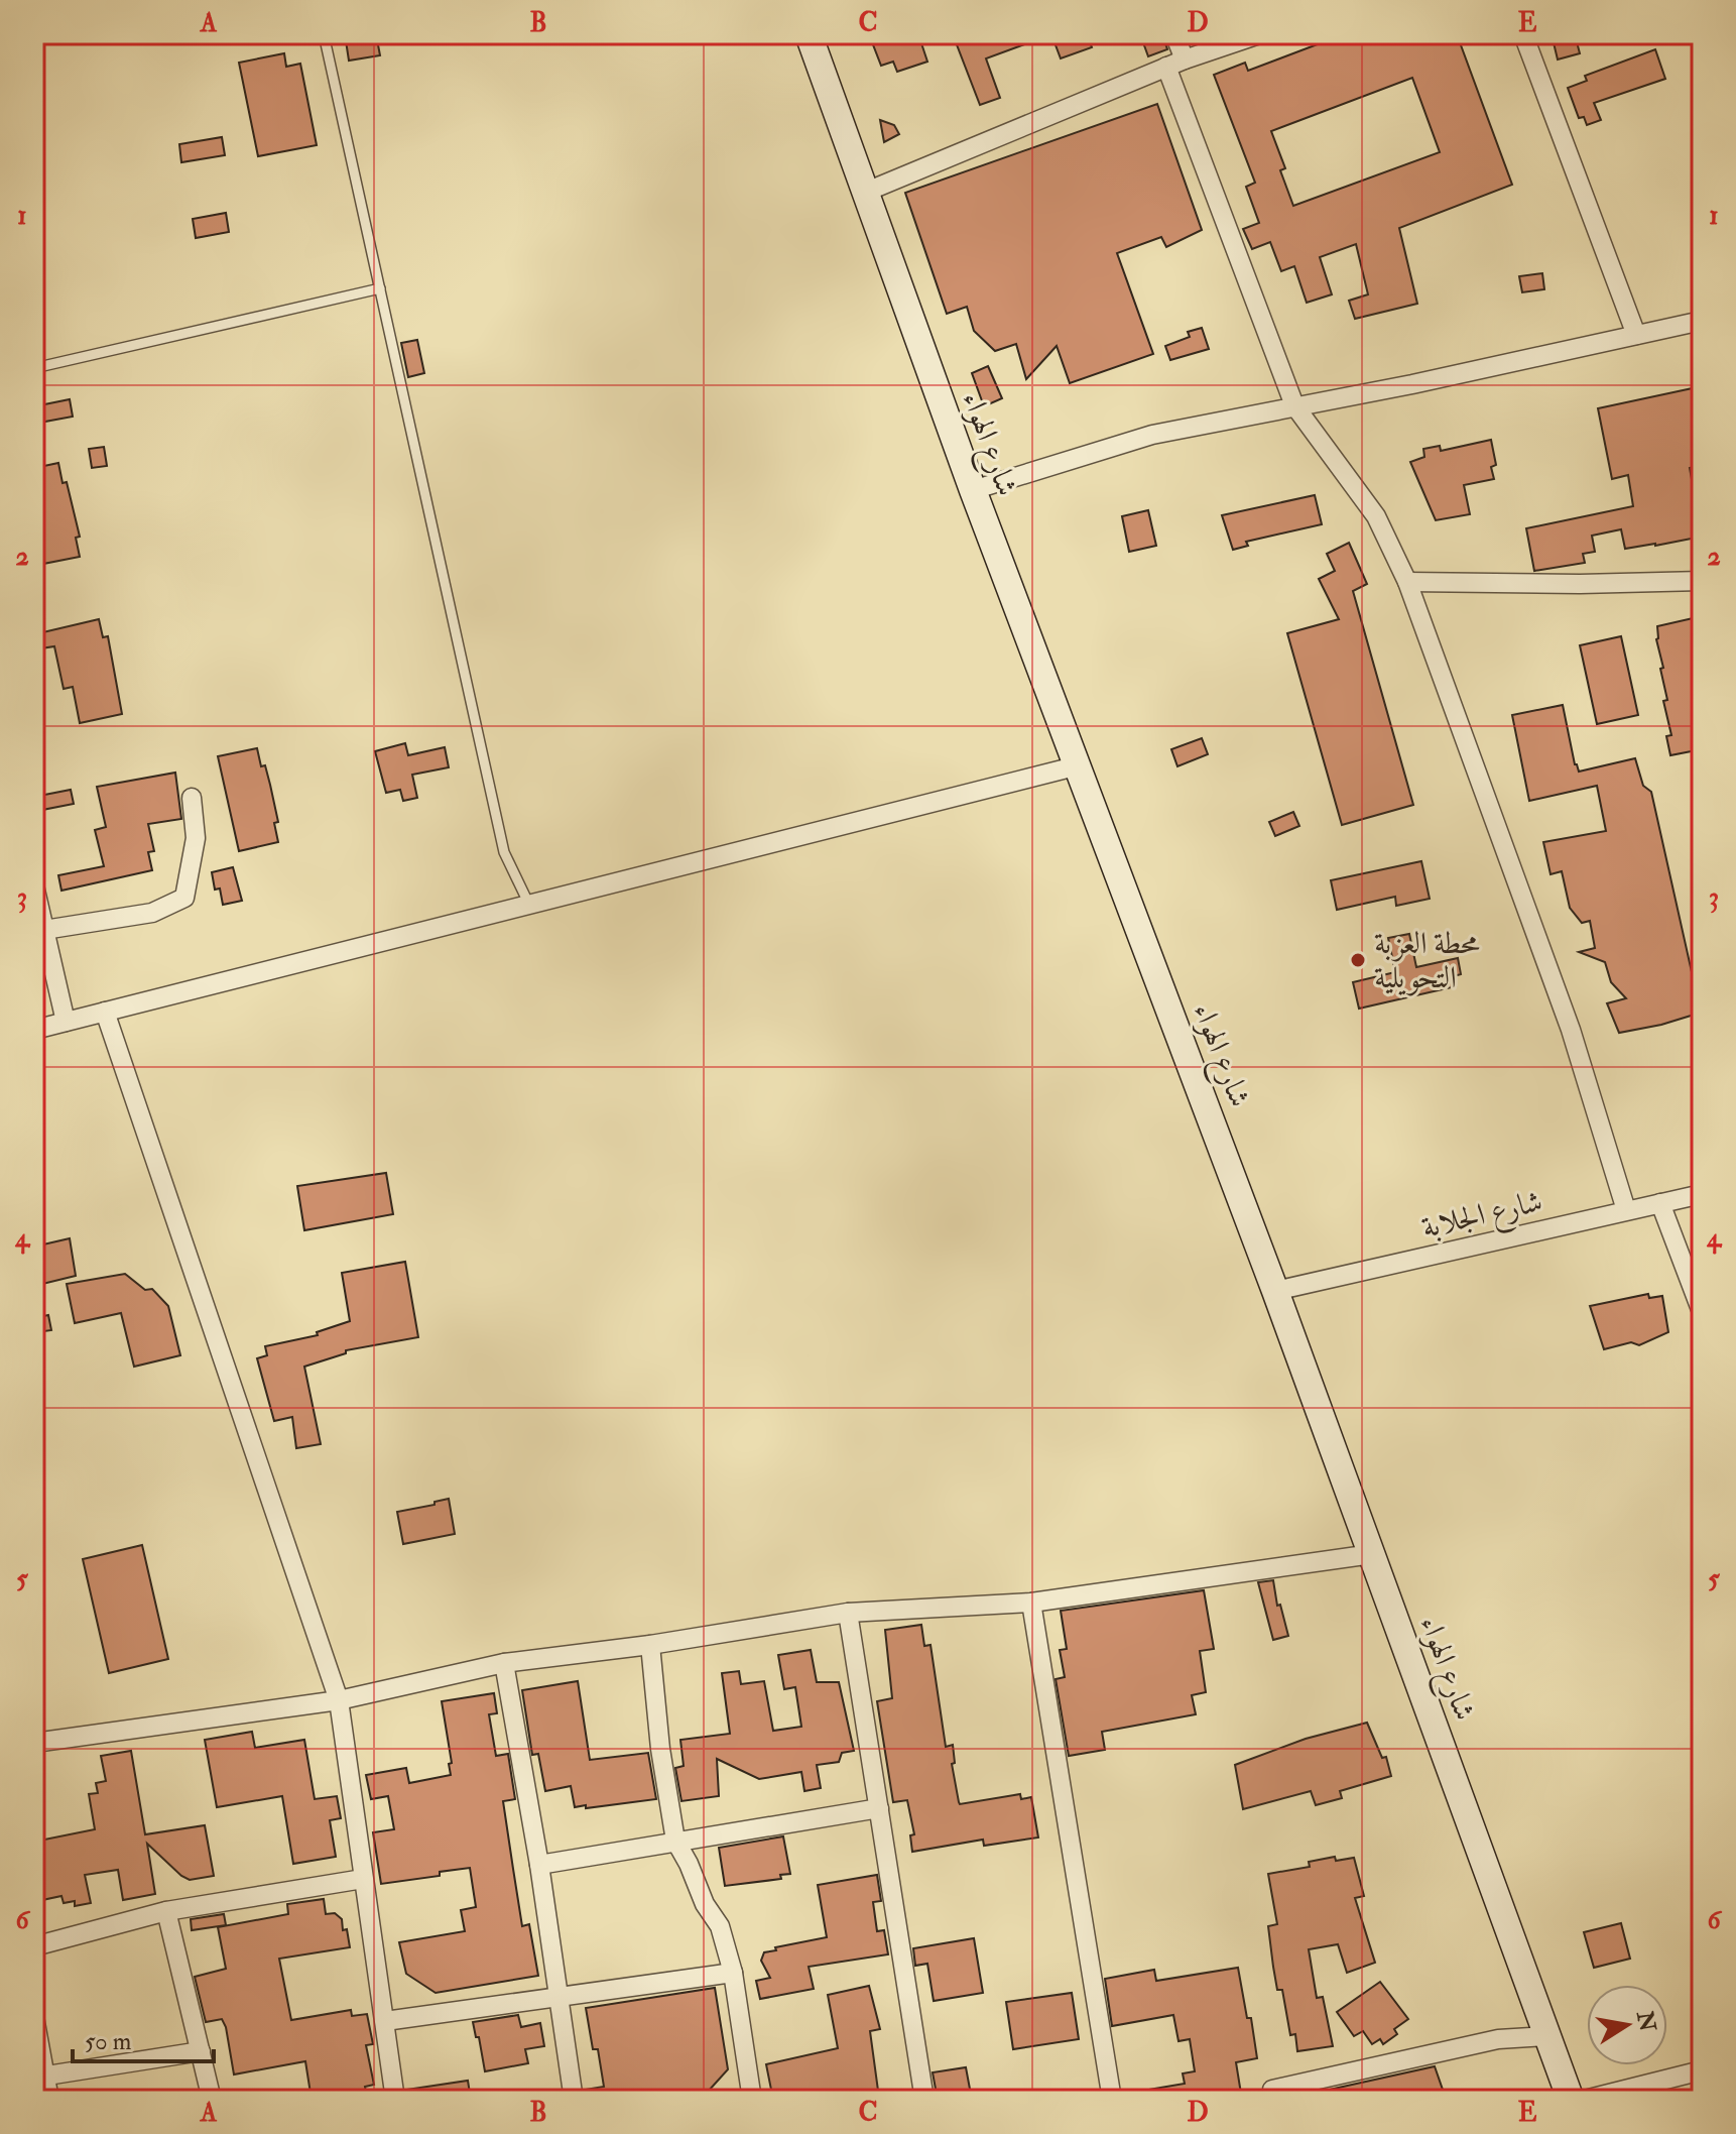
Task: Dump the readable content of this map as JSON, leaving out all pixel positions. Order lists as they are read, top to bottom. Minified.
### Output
{"streets":{"street":["شارع الهواء","شارع الجلابة"]},"crossings":[["شارع الهواء","شارع الجلابة"]],"places":["محطة العزبة التحويلية"],"scale_bar":"50 m","north":"right","grid":{"columns":["A","B","C","D","E"],"rows":["1","2","3","4","5","6"]}}
